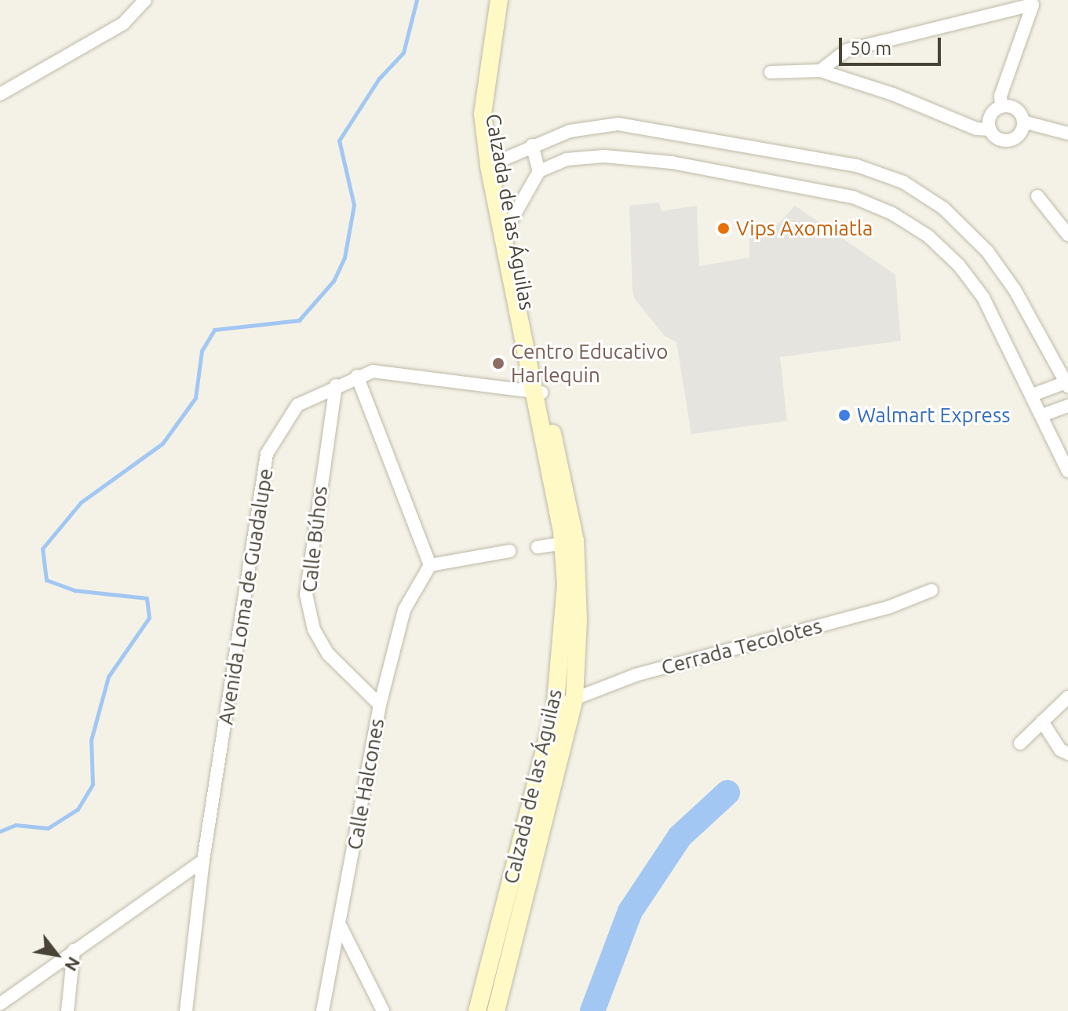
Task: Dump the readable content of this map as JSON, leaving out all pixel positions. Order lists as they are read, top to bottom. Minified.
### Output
{"streets":{"main road":["Calzada de las Águilas"],"street":["Calle Búhos","Avenida Loma de Guadalupe","Cerrada Tecolotes","Calle Halcones"]},"crossings":[["Calzada de las Águilas","Avenida Loma de Guadalupe"],["Calzada de las Águilas","Cerrada Tecolotes"],["Calle Búhos","Avenida Loma de Guadalupe"],["Calle Búhos","Calle Halcones"]],"places":["Vips Axomiatla","Centro Educativo Harlequin","Walmart Express"],"scale_bar":"50 m","north":"bottom right"}
